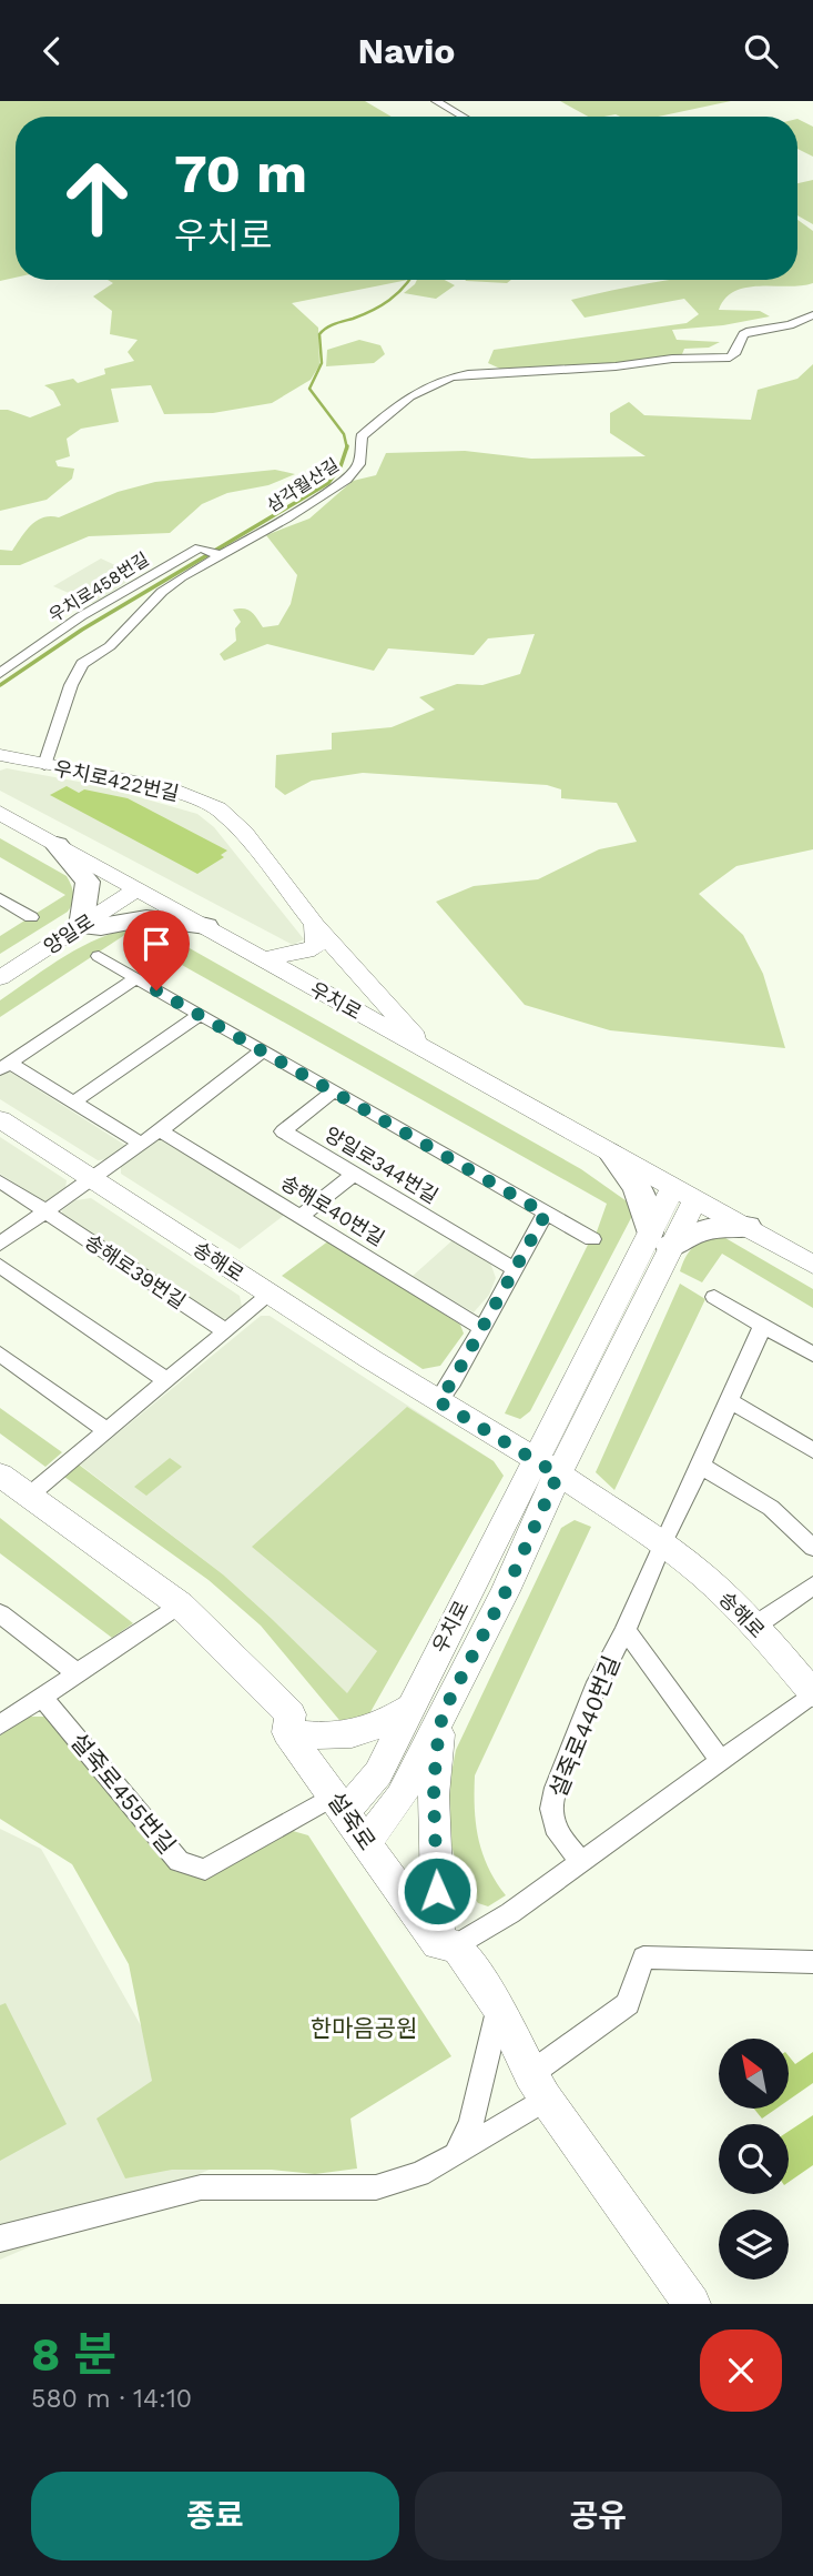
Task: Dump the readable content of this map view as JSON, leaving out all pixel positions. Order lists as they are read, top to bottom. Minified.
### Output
{"streets":{"main road":["우치로422번길","양일로"],"street":["삼각월산길","우치로458번길","우치로","양일로344번길","송해로40번길","송해로","송해로39번길","설죽로440번길","설죽로455번길","설죽로"]},"crossings":[["삼각월산길","우치로458번길"],["삼각월산길","우치로422번길"],["우치로422번길","우치로"],["양일로","우치로"],["우치로","송해로"],["우치로","설죽로455번길"],["우치로","설죽로"],["송해로","설죽로440번길"],["설죽로455번길","설죽로"]],"parks":["한마음공원"],"north":"top left","page":{"header":"Navio","turn":["70 m","우치로"],"heading":["8 분","580 m · 14:10"],"buttons":["종료","공유"]}}
